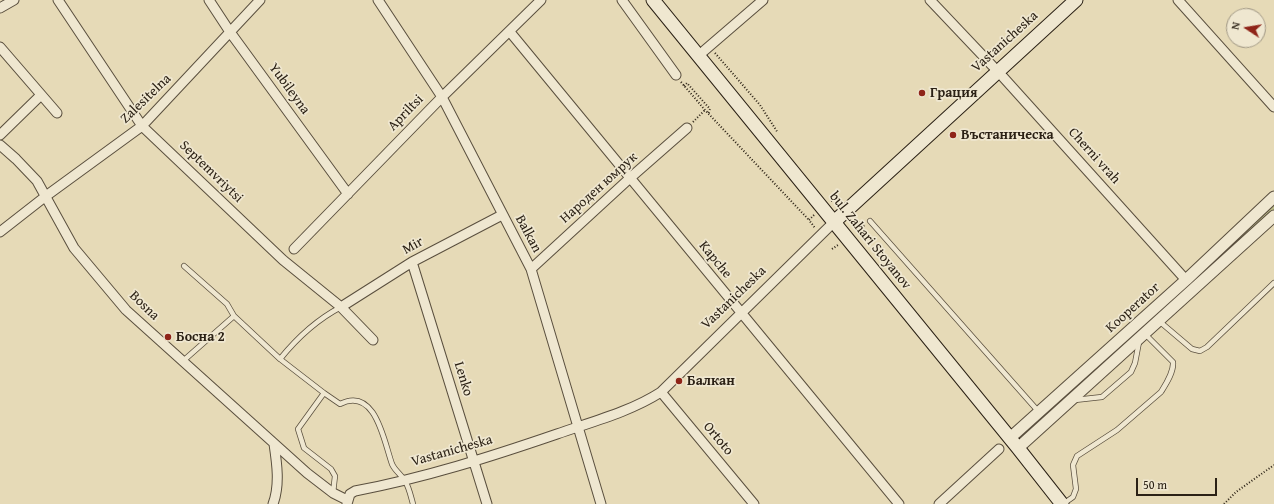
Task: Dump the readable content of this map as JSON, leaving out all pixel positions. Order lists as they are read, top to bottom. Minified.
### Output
{"streets":{"main road":["Vastanicheska","bul. Zahari Stoyanov"],"street":["Yubileyna","Zalesitelna","Apriltsi","Cherni vrah","Septemvriytsi","Народен юмрук","Balkan","Mir","Kapche","Bosna","Kooperator","Lenko","Ortoto"]},"crossings":[["Vastanicheska","Cherni vrah"],["Vastanicheska","Balkan"],["Vastanicheska","bul. Zahari Stoyanov"],["Vastanicheska","Kapche"],["Vastanicheska","Bosna"],["Vastanicheska","Lenko"],["Vastanicheska","Ortoto"],["Yubileyna","Zalesitelna"],["Yubileyna","Apriltsi"],["Zalesitelna","Septemvriytsi"],["Zalesitelna","Bosna"],["Apriltsi","Balkan"],["Apriltsi","Kapche"],["Cherni vrah","Kooperator"],["Septemvriytsi","Mir"],["Народен юмрук","Balkan"],["Народен юмрук","Kapche"],["Balkan","Mir"],["bul. Zahari Stoyanov","Kooperator"],["Mir","Lenko"]],"places":["Грация","Въстаническа","Босна 2","Балкан"],"scale_bar":"50 m","north":"left"}
